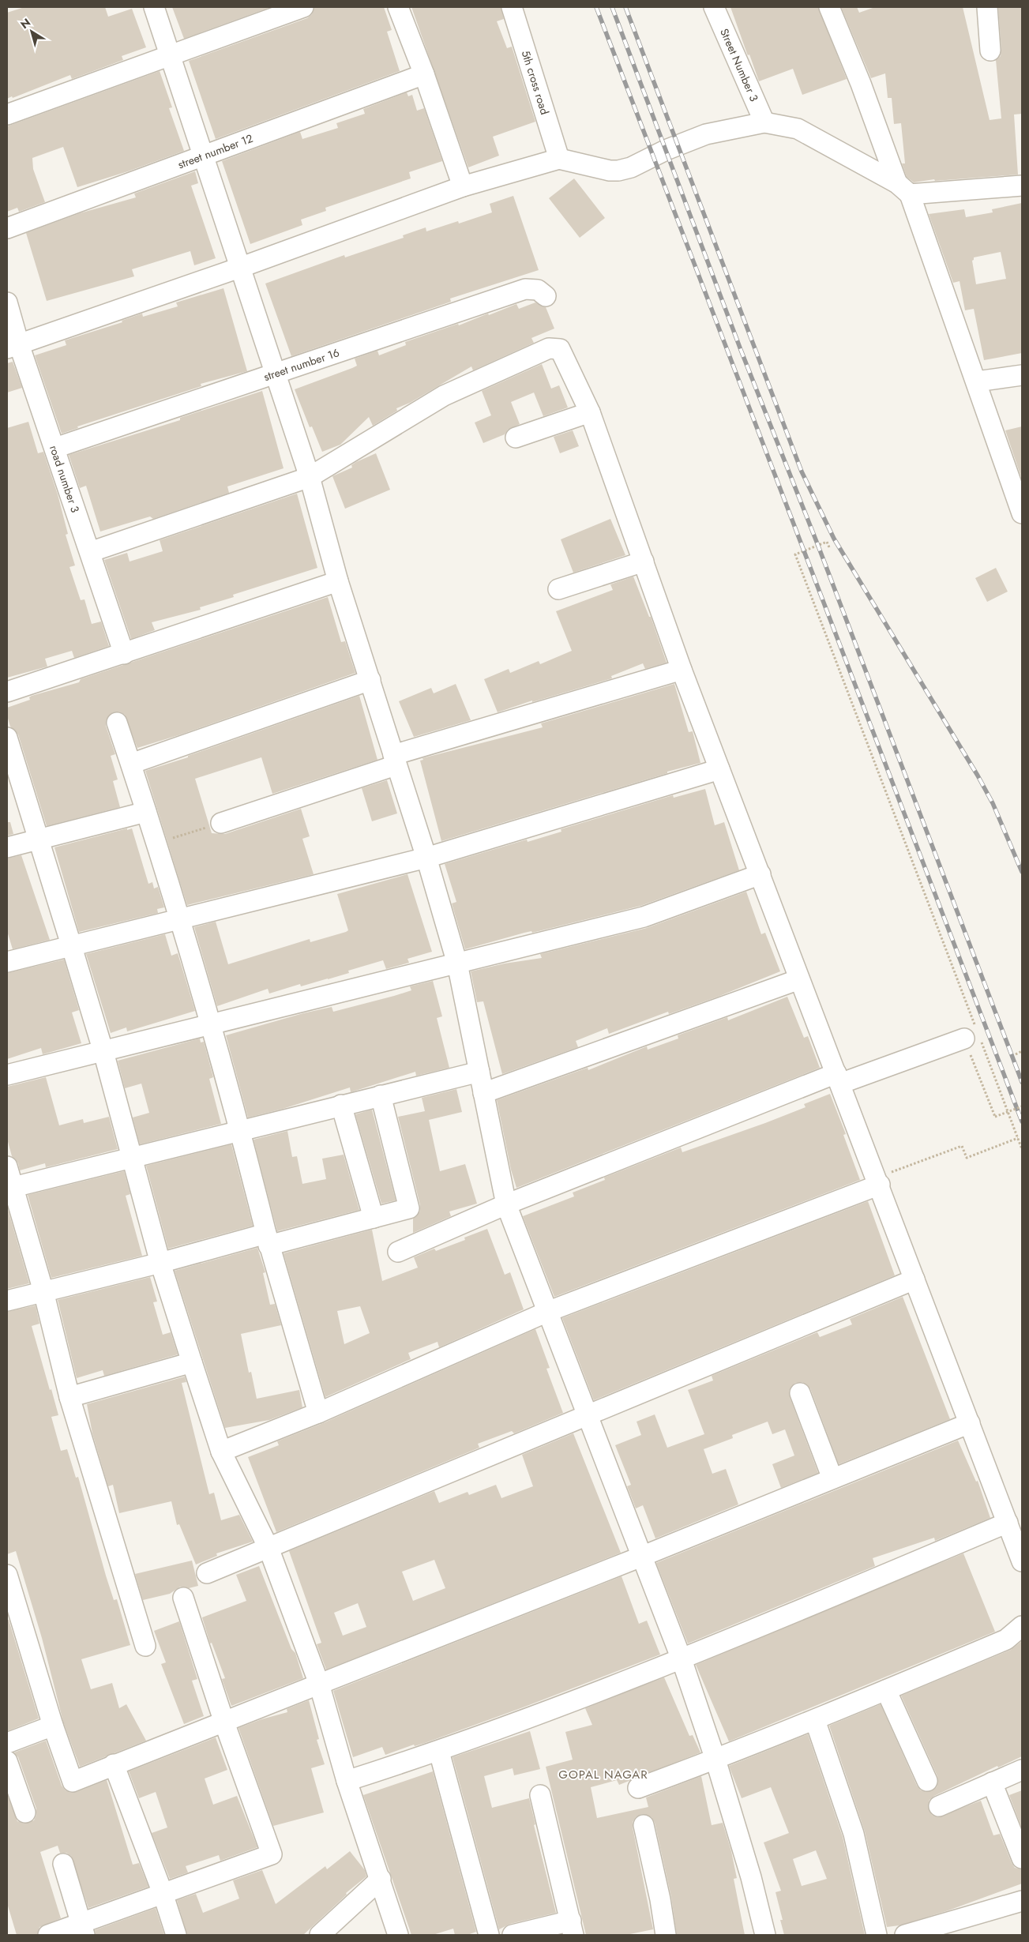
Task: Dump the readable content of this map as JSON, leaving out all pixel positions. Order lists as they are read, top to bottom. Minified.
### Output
{"streets":{"street":["Street Number 3","5th cross road","street number 12","street number 16","road number 3"]},"crossings":[["street number 16","road number 3"]],"districts":["GOPAL NAGAR"],"north":"top left"}
